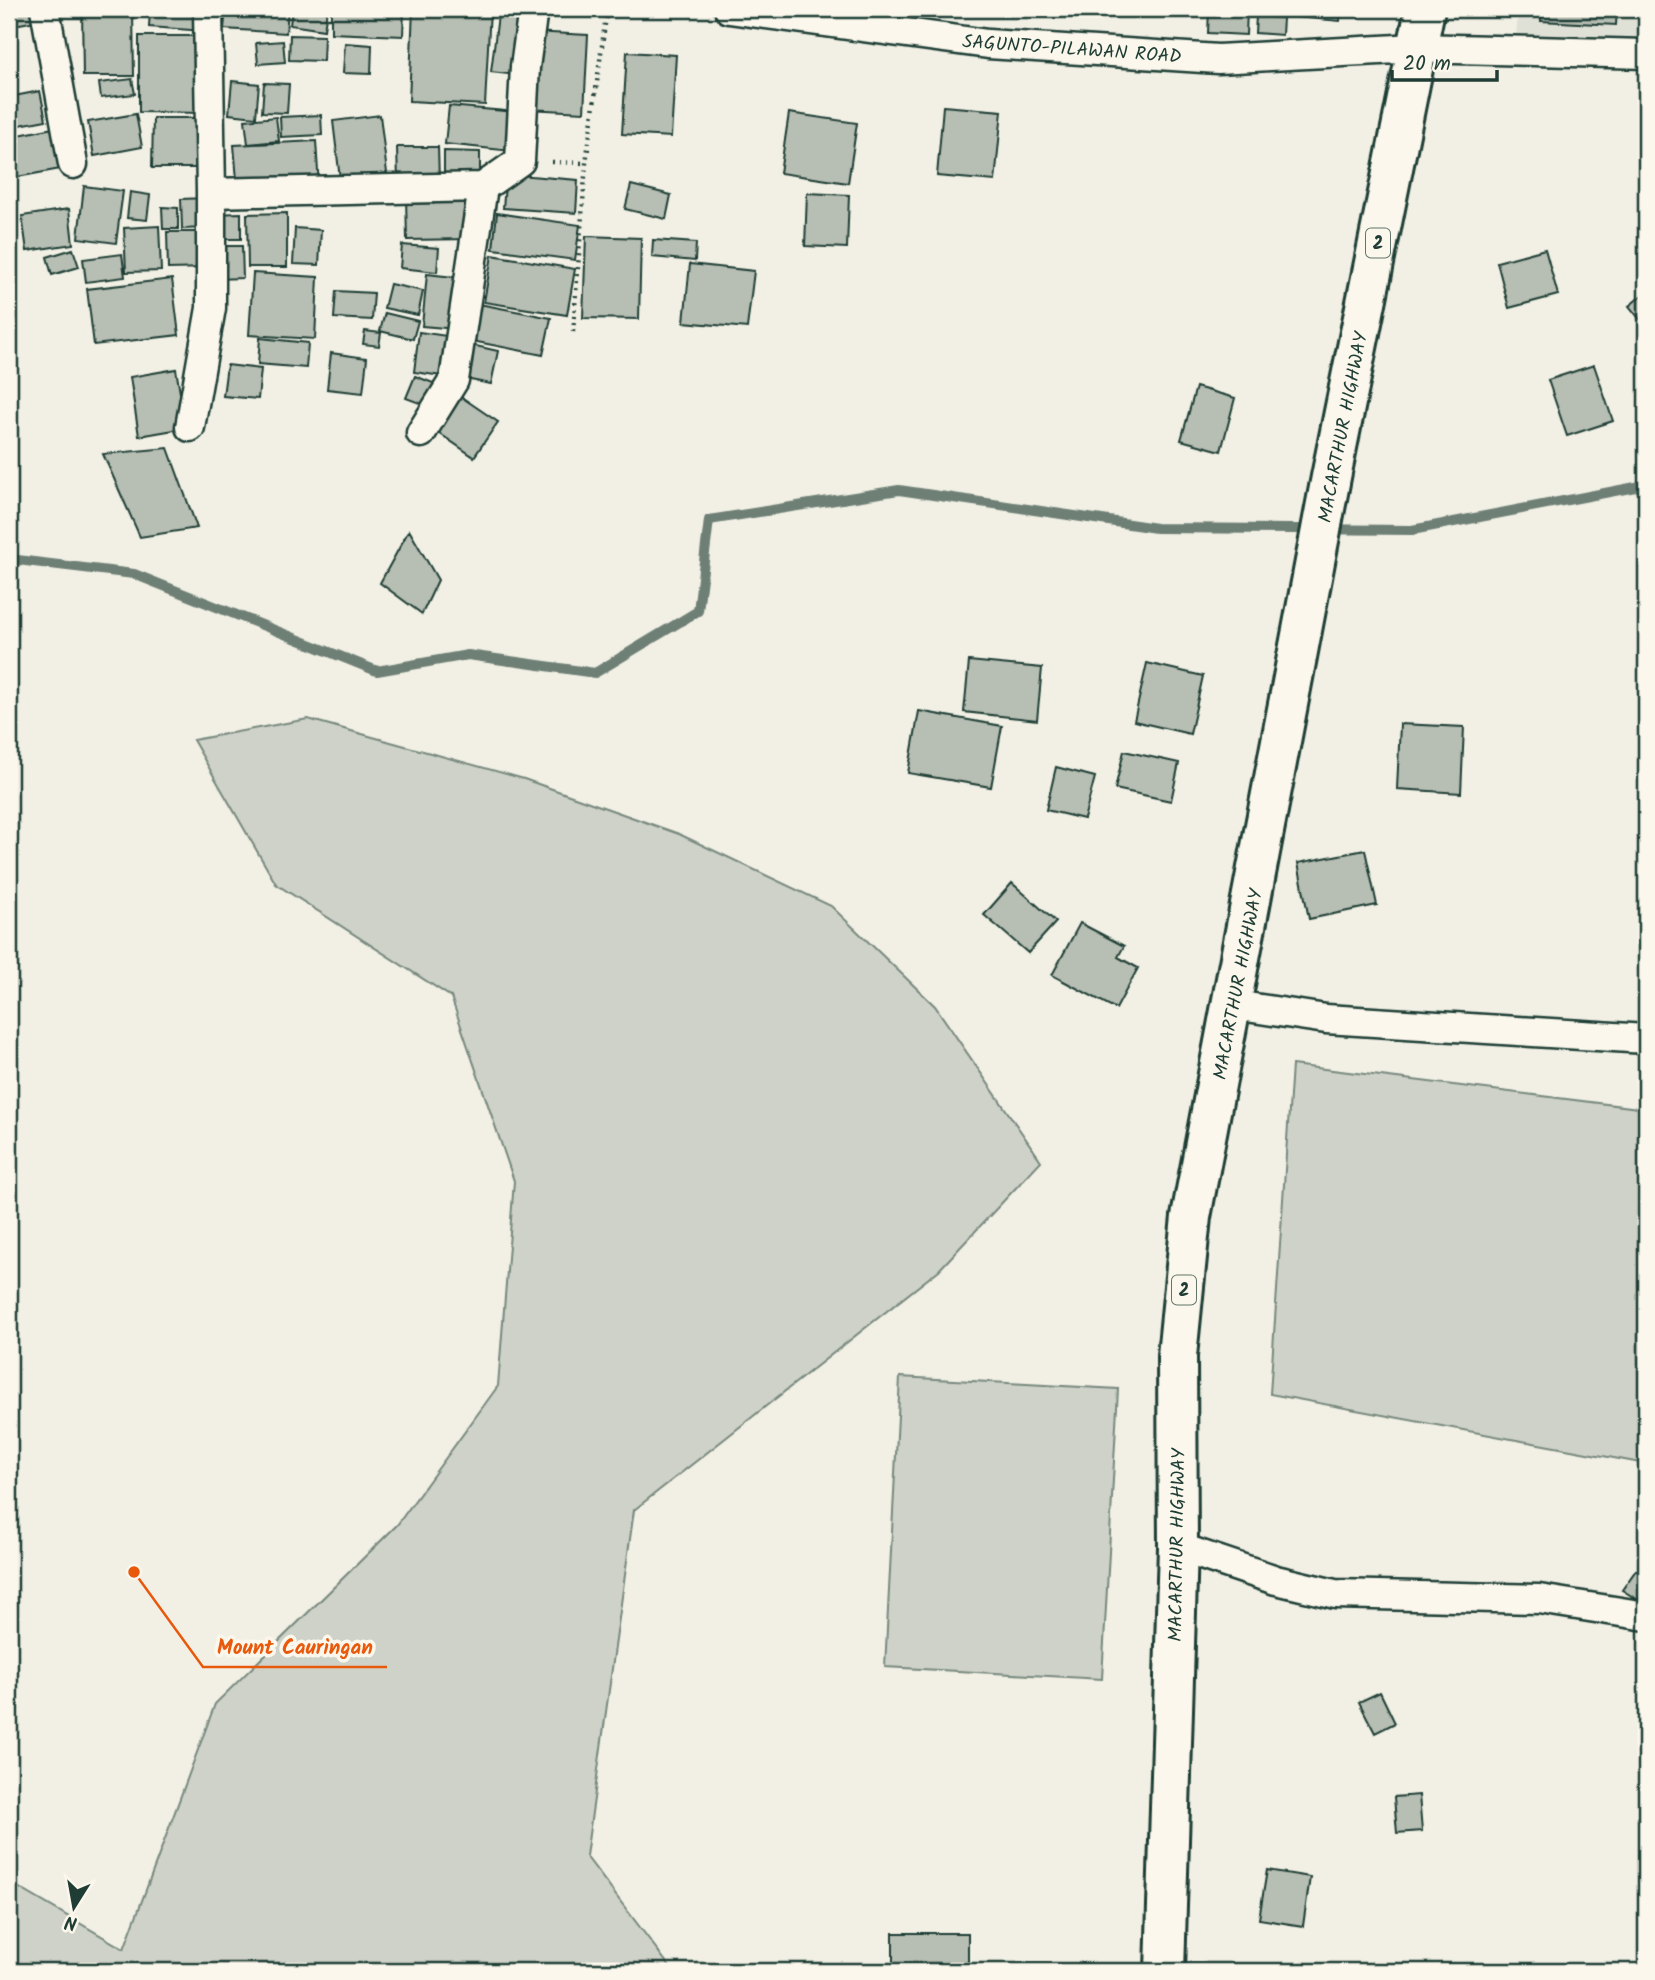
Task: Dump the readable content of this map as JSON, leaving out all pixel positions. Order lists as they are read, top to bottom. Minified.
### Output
{"streets":{"highway":["2","MACARTHUR HIGHWAY"],"street":["SAGUNTO-PILAWAN ROAD"]},"crossings":[["SAGUNTO-PILAWAN ROAD","MACARTHUR HIGHWAY"]],"places":["Mount Cauringan"],"scale_bar":"20 m","north":"bottom"}
